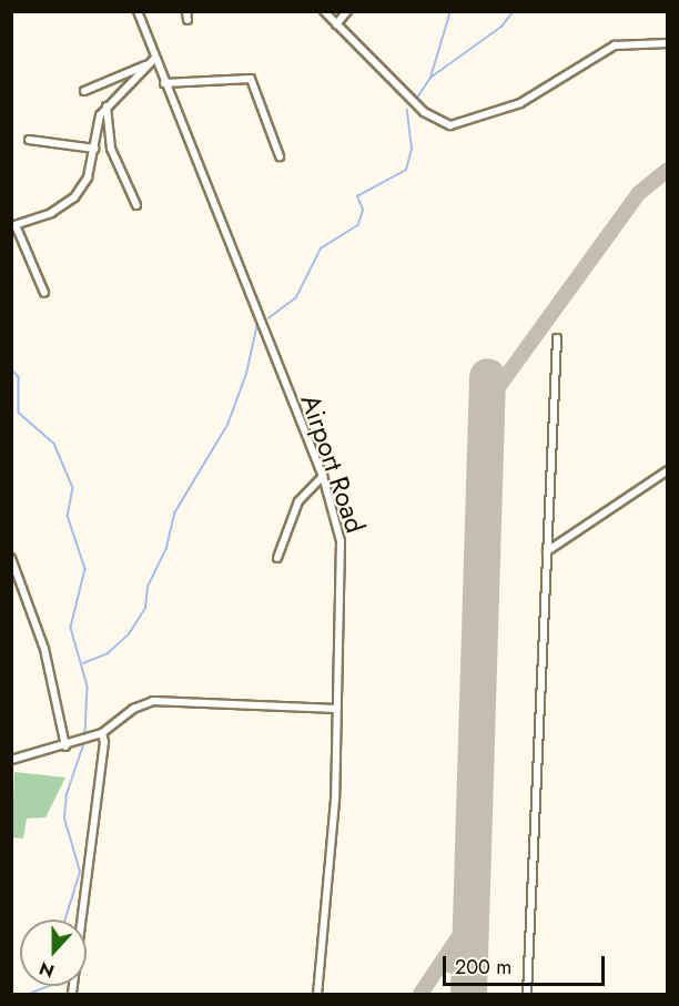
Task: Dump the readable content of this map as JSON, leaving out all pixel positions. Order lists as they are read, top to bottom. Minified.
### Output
{"streets":{"street":["Airport Road"]},"scale_bar":"200 m","north":"bottom"}
